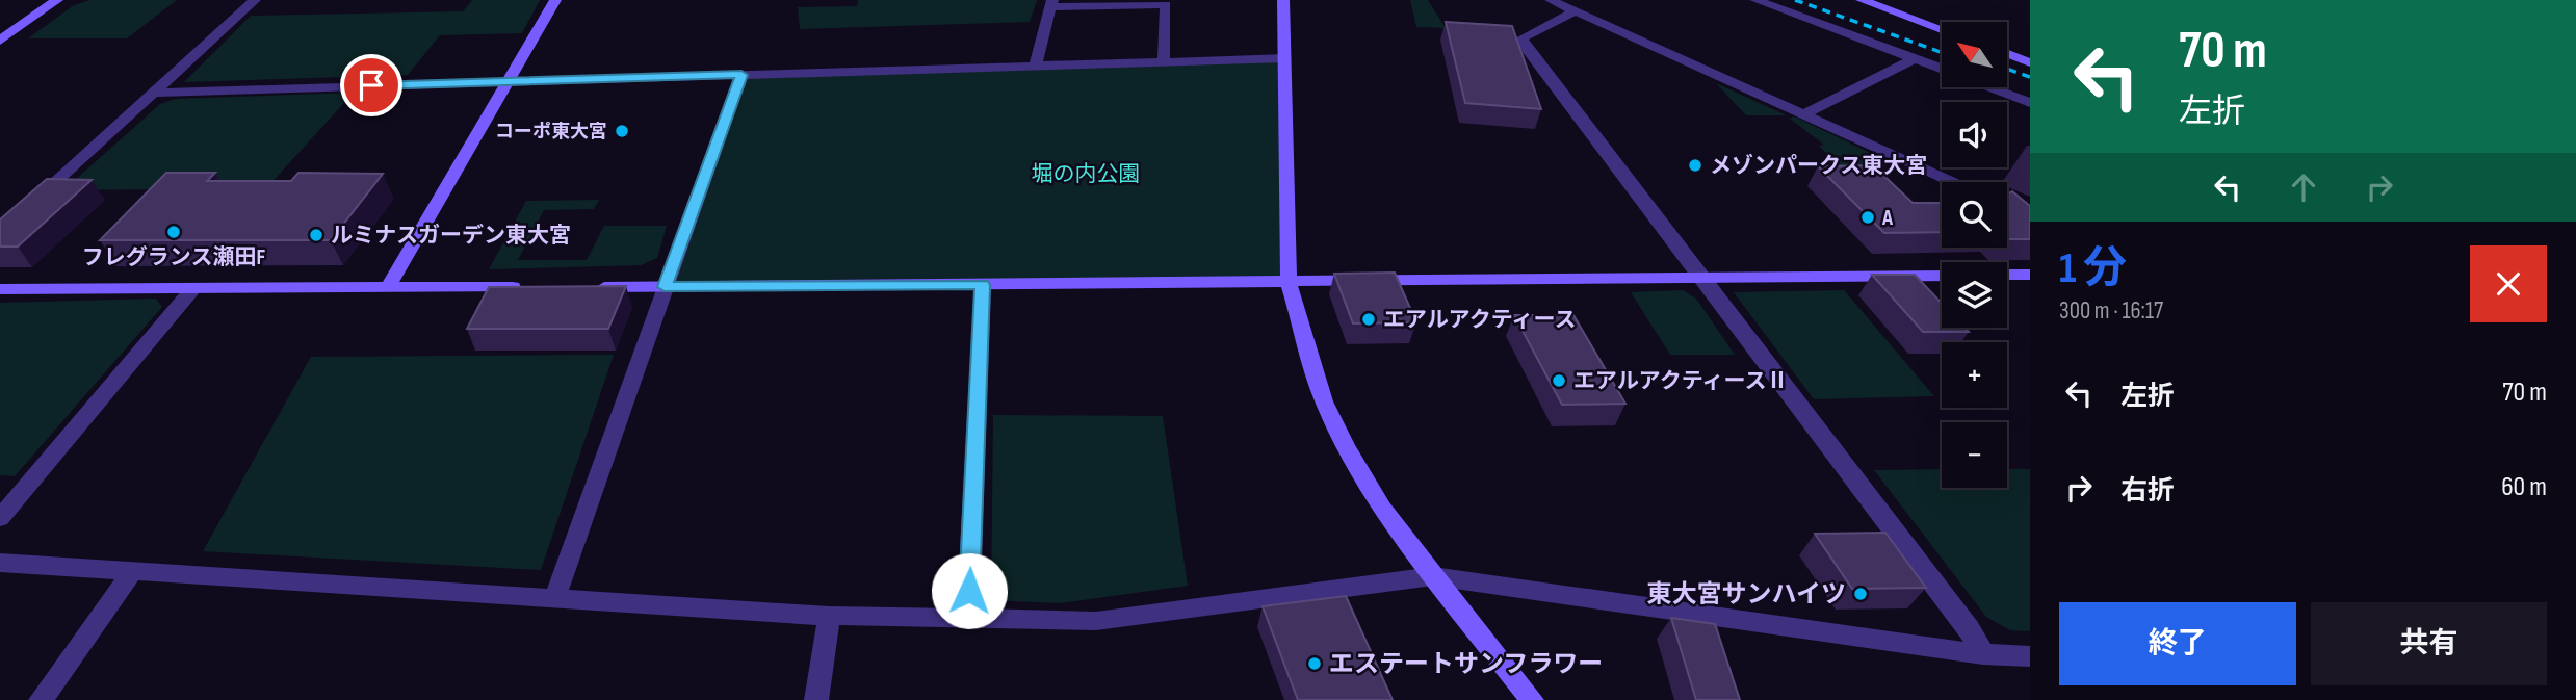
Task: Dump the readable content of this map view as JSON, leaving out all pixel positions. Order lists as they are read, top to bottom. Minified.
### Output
{"parks":["堀の内公園"],"places":["コーポ東大宮","メゾンパークス東大宮","A","フレグランス瀬田F","ルミナスガーデン東大宮","エアルアクティース","エアルアクティースⅡ","東大宮サンハイツ","エステートサンフラワー"],"north":"top left","page":{"turn":["70 m","左折"],"map_buttons":["+","−"],"heading":["1 分","300 m · 16:17"],"list":[{"name":"左折","value":"70 m"},{"name":"右折","value":"60 m"}],"buttons":["終了","共有"]}}
